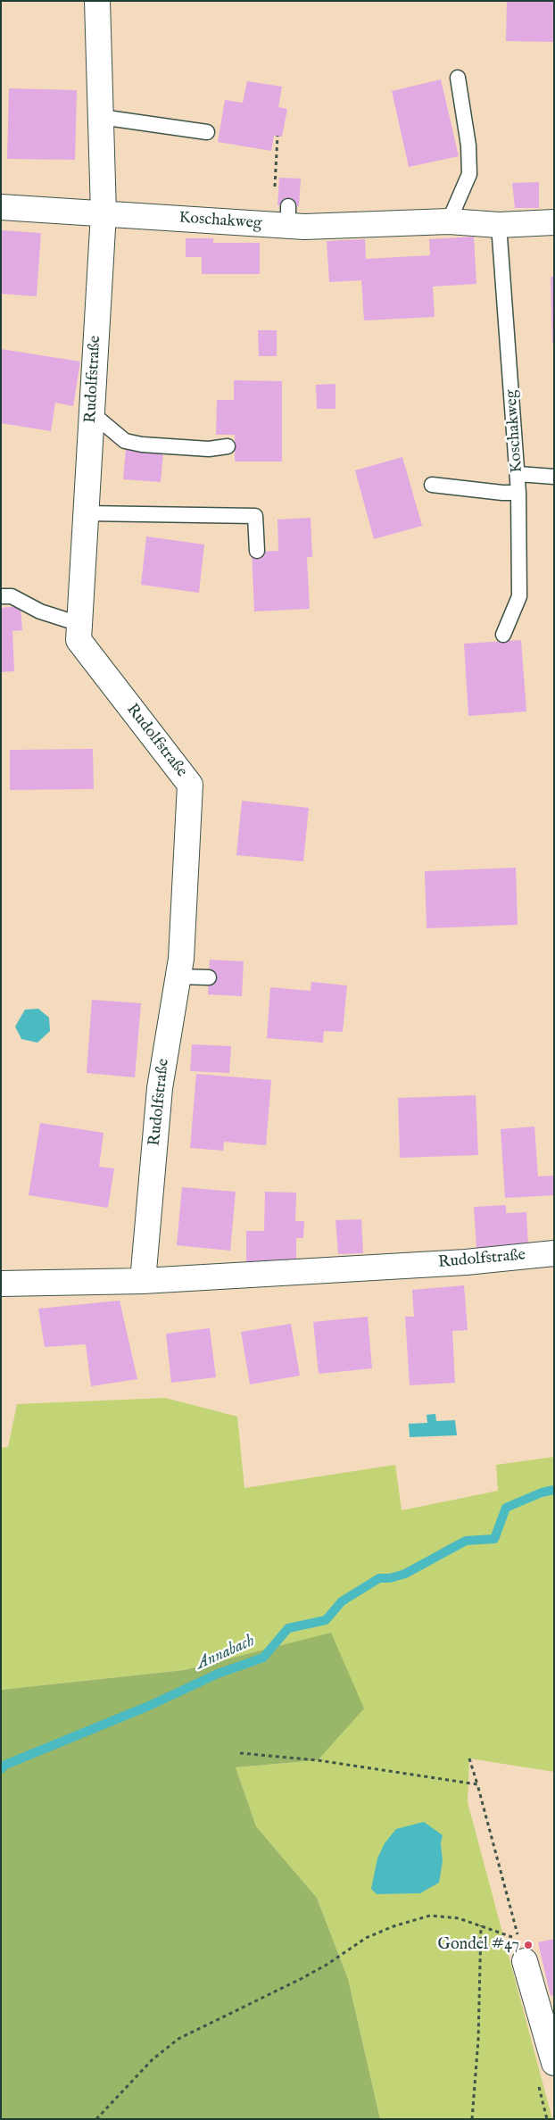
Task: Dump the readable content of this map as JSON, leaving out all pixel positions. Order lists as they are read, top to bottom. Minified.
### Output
{"streets":{"street":["Koschakweg","Rudolfstraße"]},"crossings":[["Koschakweg","Rudolfstraße"]],"water":["Annabach"],"places":["Gondel #47"]}
